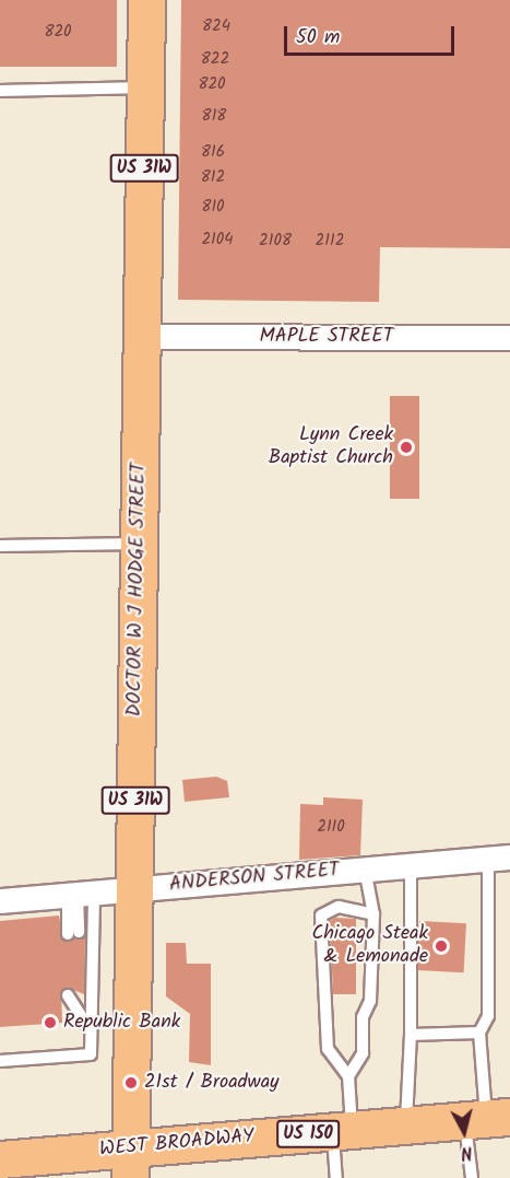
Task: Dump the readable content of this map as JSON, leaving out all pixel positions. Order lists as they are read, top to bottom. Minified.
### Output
{"streets":{"main road":["US 31W","DOCTOR W J HODGE STREET","US 150","WEST BROADWAY"],"street":["MAPLE STREET","ANDERSON STREET"]},"crossings":[["MAPLE STREET","DOCTOR W J HODGE STREET"],["DOCTOR W J HODGE STREET","ANDERSON STREET"],["DOCTOR W J HODGE STREET","WEST BROADWAY"]],"places":["Lynn Creek Baptist Church","Chicago Steak & Lemonade","Republic Bank","21st / Broadway"],"house_numbers":["824","820","822","820","818","816","812","810","2104","2108","2112","2110"],"scale_bar":"50 m","north":"bottom"}
